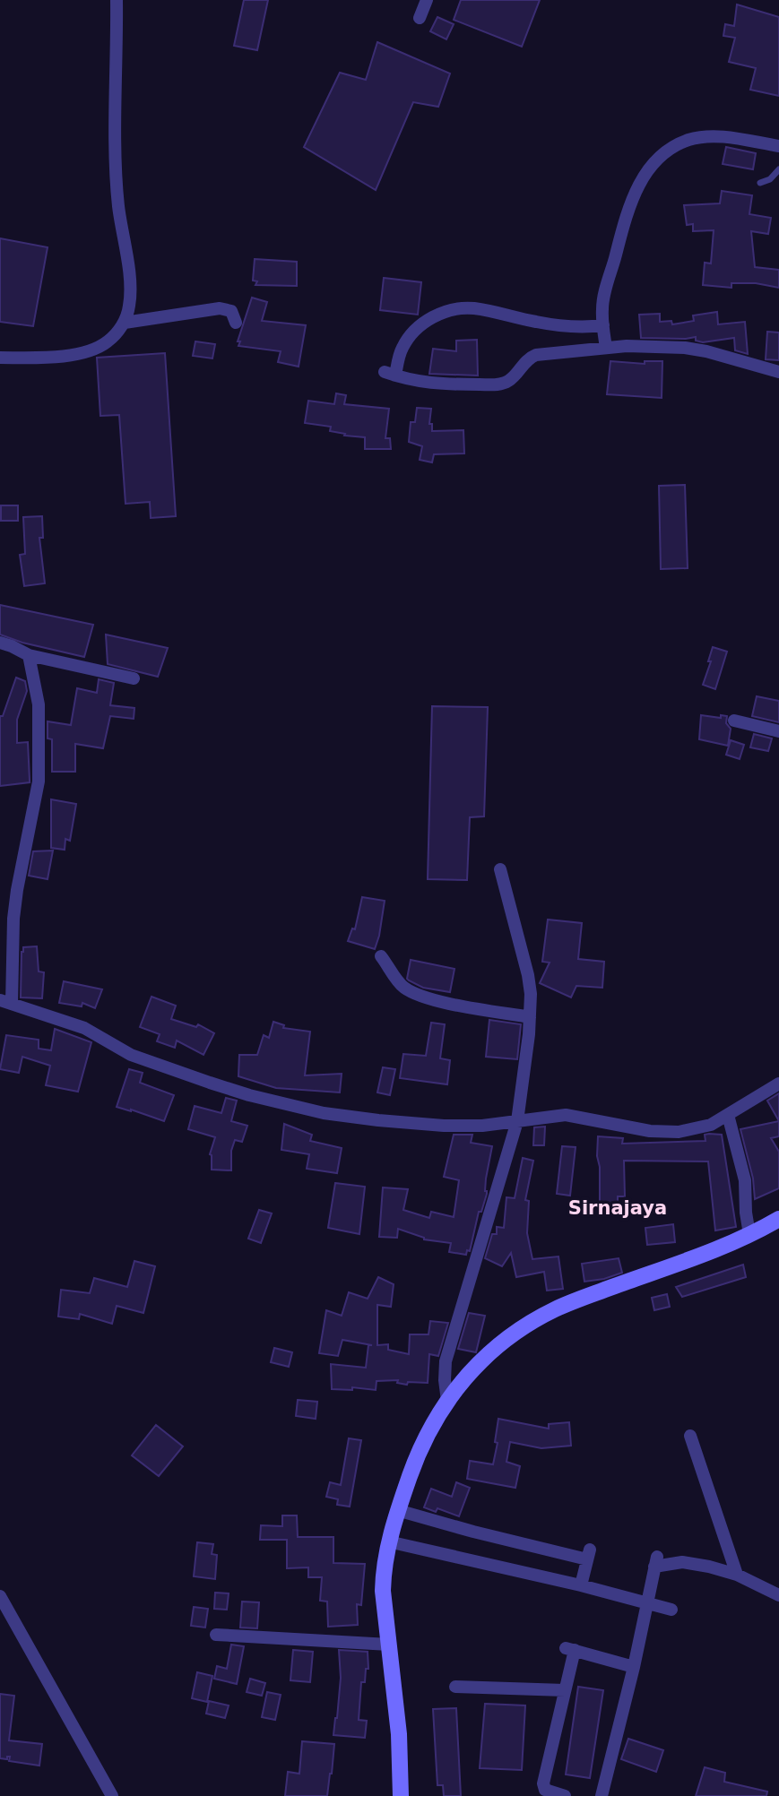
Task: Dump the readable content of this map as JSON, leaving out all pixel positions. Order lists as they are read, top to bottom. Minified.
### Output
{"districts":["Sirnajaya"]}
